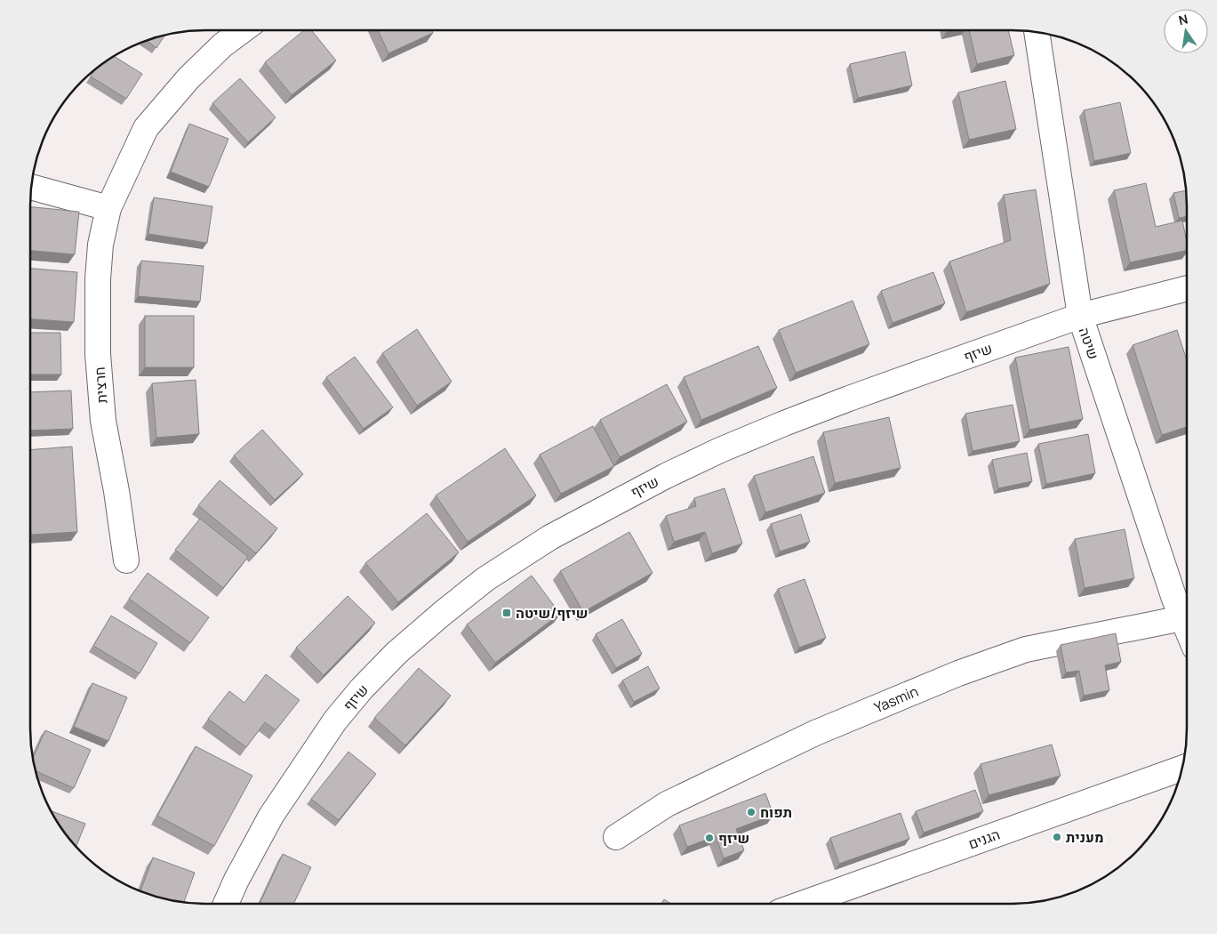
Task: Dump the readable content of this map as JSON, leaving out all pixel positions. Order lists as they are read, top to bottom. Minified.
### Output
{"streets":{"street":["שיטה","שיזף","חרצית","Yasmin","הגנים"]},"crossings":[["שיטה","שיזף"]],"places":{"transit":["שיזף/שיטה"],"other":["תפוח","מענית","שיזף"]},"north":"top"}
